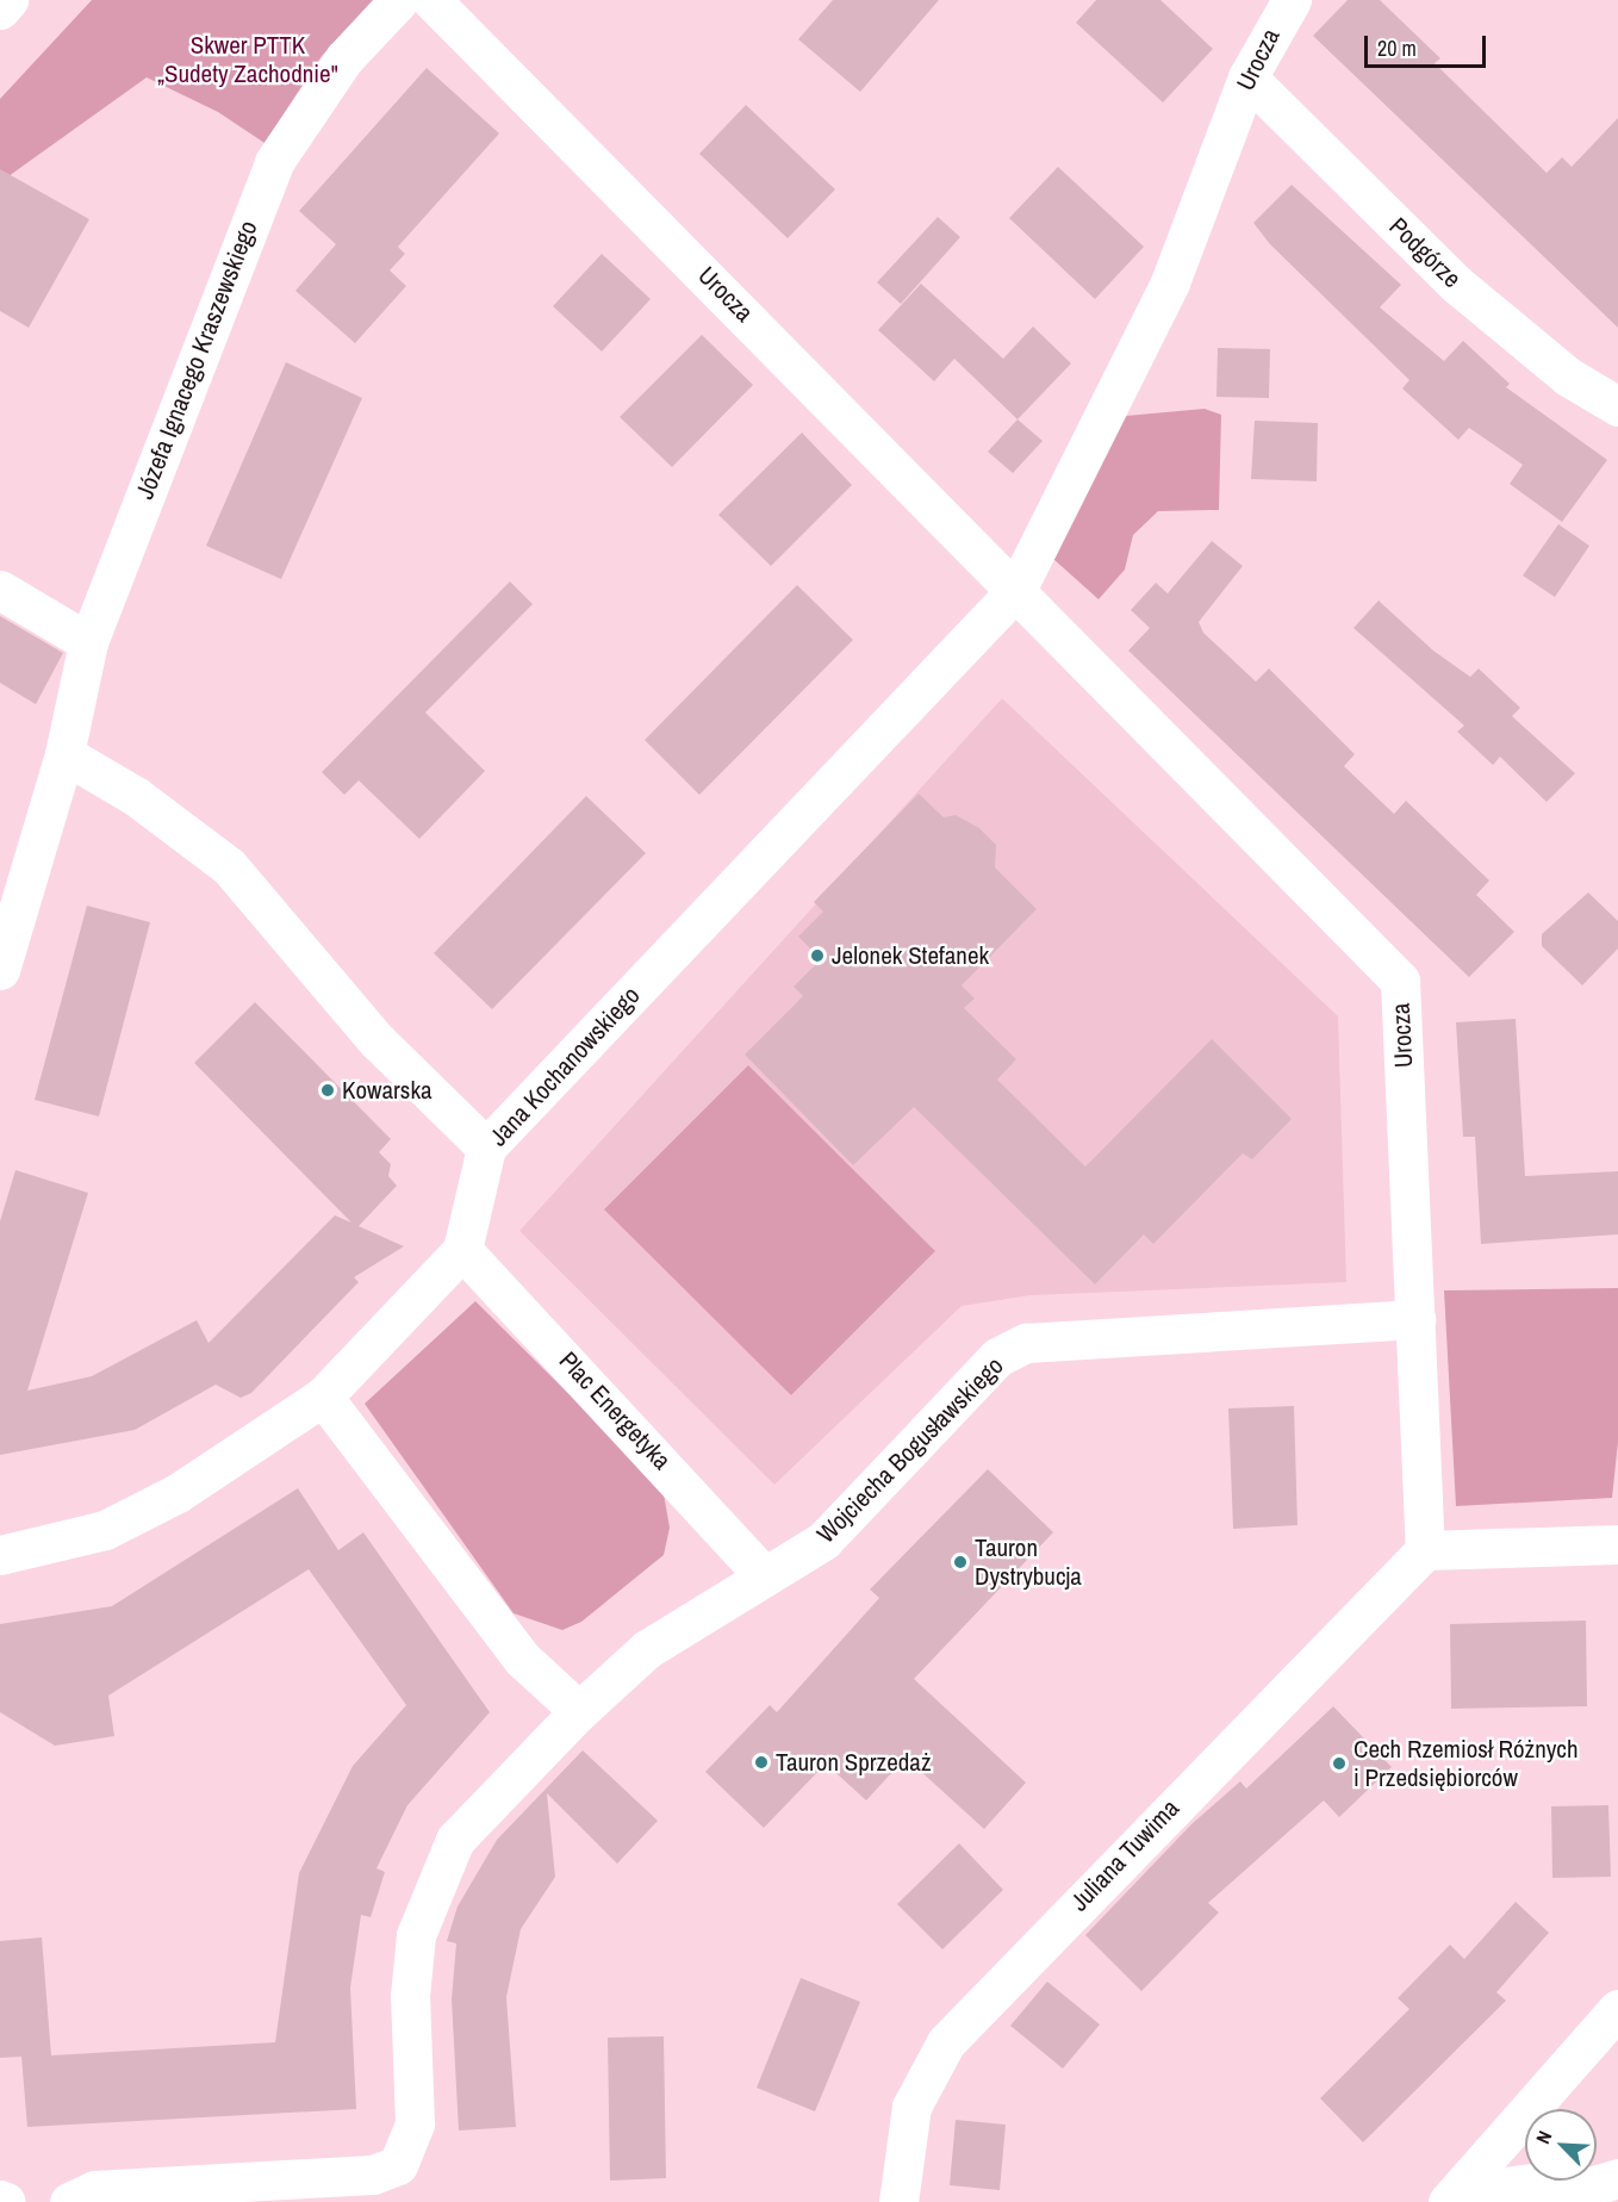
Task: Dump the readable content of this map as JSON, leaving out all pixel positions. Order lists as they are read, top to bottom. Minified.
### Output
{"streets":{"street":["Urocza","Podgórze","Józefa Ignacego Kraszewskiego","Jana Kochanowskiego","Plac Energetyka","Wojciecha Bogusławskiego","Juliana Tuwima"]},"crossings":[["Urocza","Podgórze"],["Urocza","Jana Kochanowskiego"],["Urocza","Wojciecha Bogusławskiego"],["Urocza","Juliana Tuwima"],["Jana Kochanowskiego","Plac Energetyka"],["Plac Energetyka","Wojciecha Bogusławskiego"]],"parks":["Skwer PTTK „Sudety Zachodnie\""],"places":["Jelonek Stefanek","Kowarska","Tauron Dystrybucja","Tauron Sprzedaż","Cech Rzemiosł Różnych i Przedsiębiorców"],"scale_bar":"20 m","north":"top left"}
